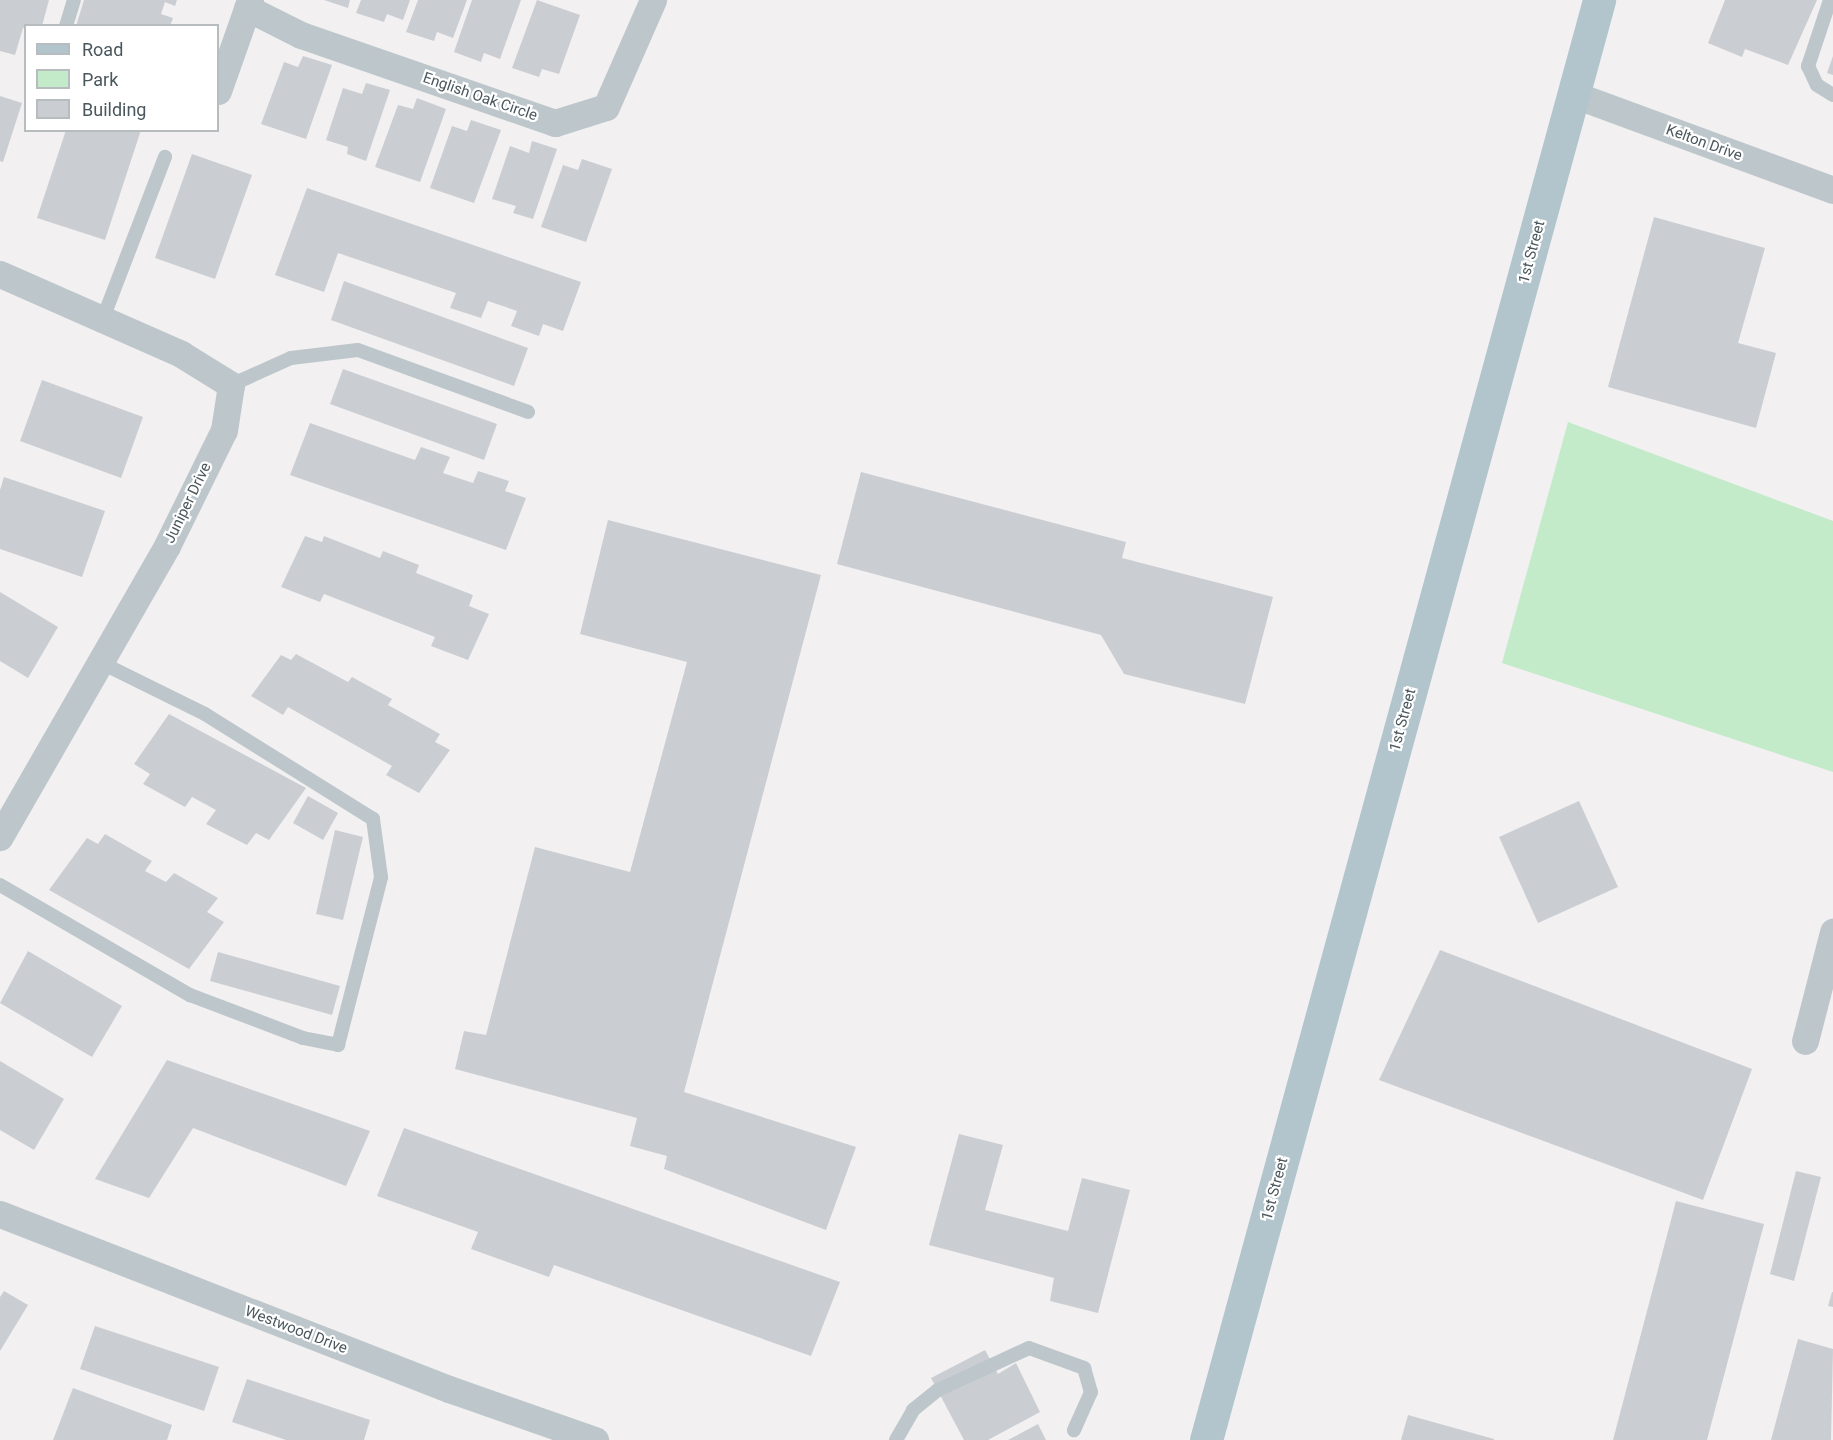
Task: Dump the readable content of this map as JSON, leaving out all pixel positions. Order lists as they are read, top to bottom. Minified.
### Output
{"streets":{"main road":["1st Street"],"street":["English Oak Circle","Kelton Drive","Juniper Drive","Westwood Drive"]},"crossings":[["Kelton Drive","1st Street"]],"legend":["Road","Park","Building"]}
